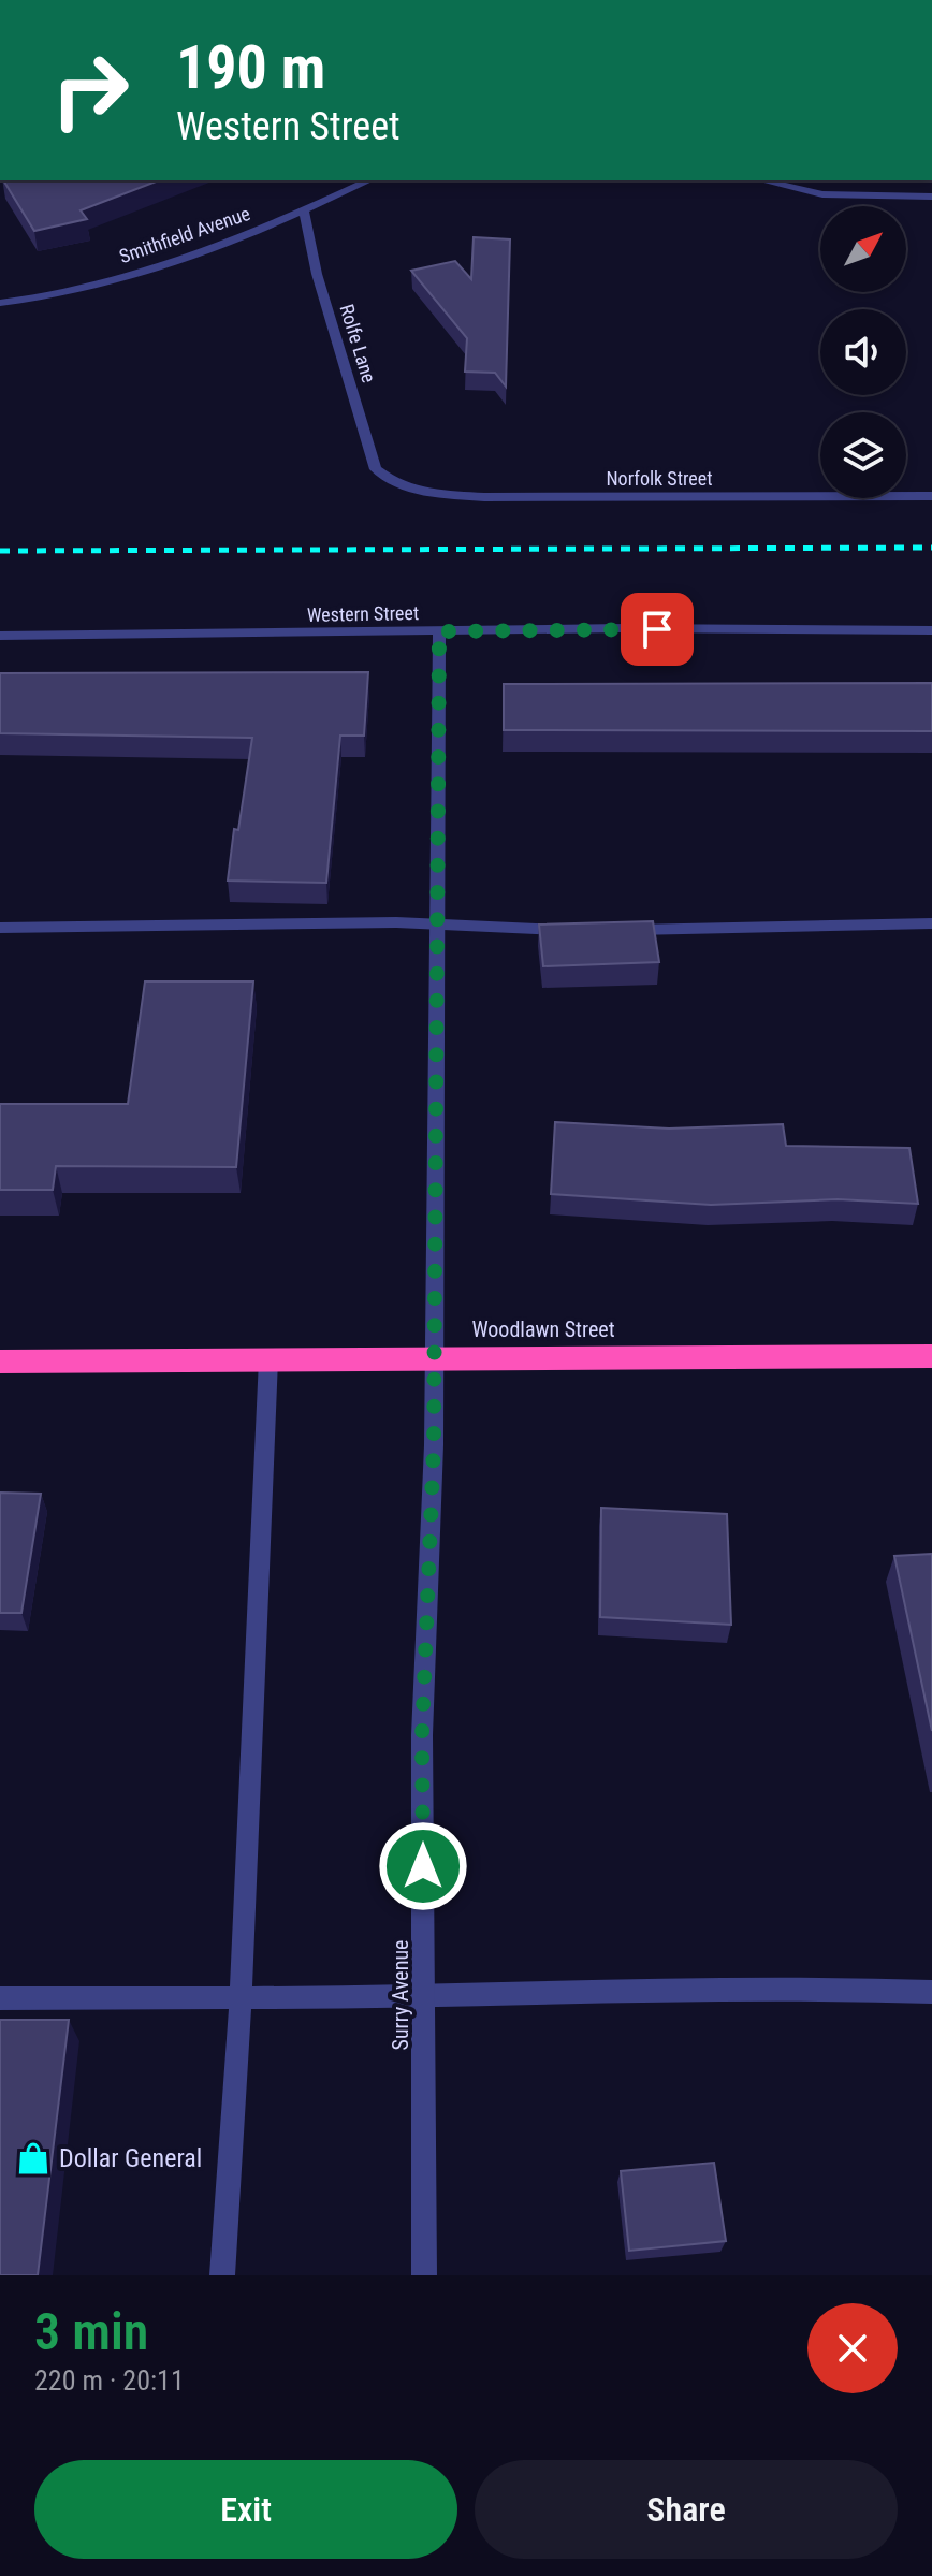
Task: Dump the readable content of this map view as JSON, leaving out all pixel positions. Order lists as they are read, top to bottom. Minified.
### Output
{"streets":{"highway":["Woodlawn Street"],"street":["Smithfield Avenue","Rolfe Lane","Norfolk Street","Western Street","Surry Avenue"]},"crossings":[["Smithfield Avenue","Rolfe Lane"],["Rolfe Lane","Norfolk Street"],["Western Street","Surry Avenue"],["Woodlawn Street","Surry Avenue"]],"places":{"shop":["Dollar General"]},"north":"top right","page":{"turn":["190 m","Western Street"],"heading":["3 min","220 m · 20:11"],"buttons":["Exit","Share"]}}
